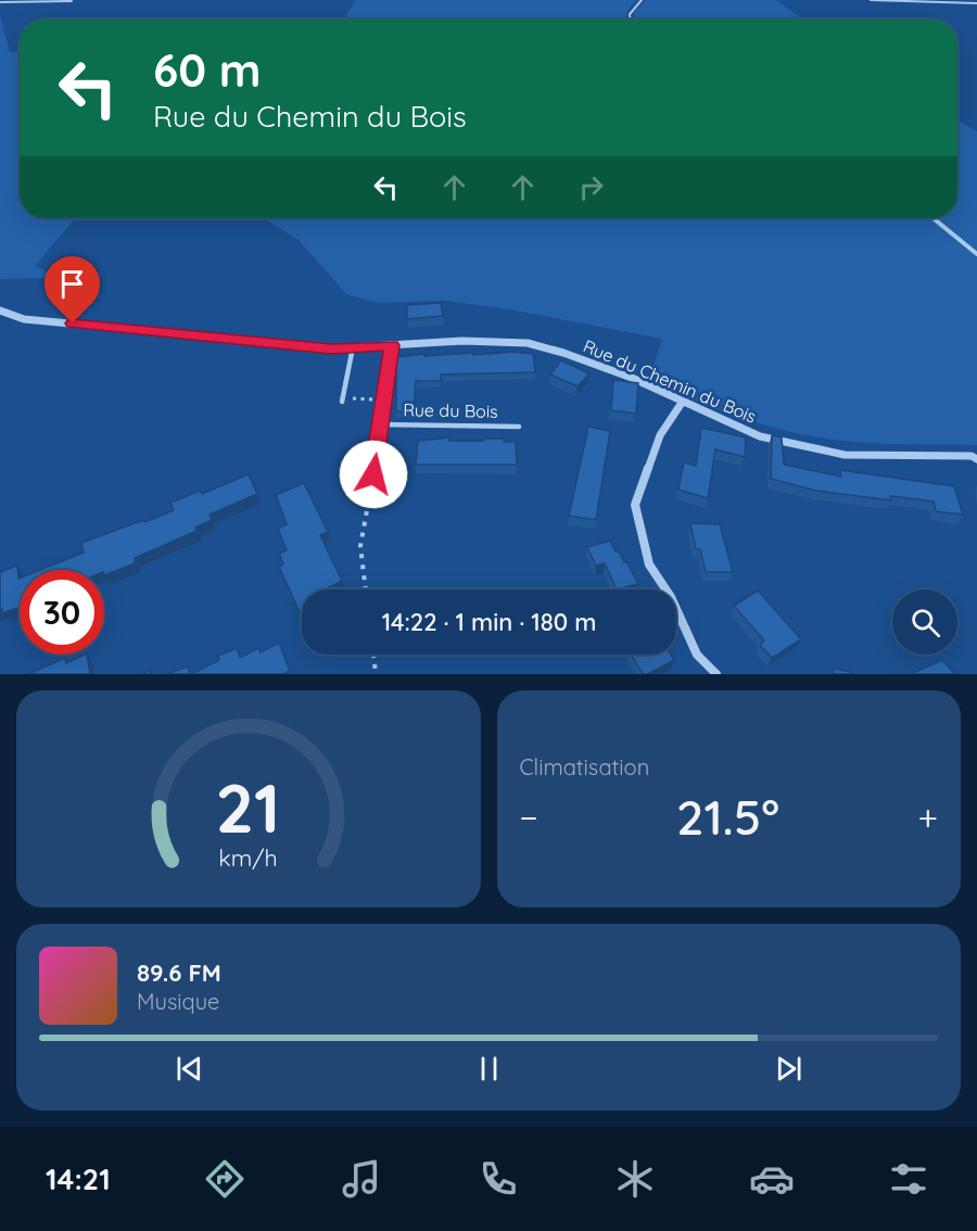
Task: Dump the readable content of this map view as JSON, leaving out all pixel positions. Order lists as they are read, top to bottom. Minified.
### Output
{"streets":{"street":["Rue du Chemin du Bois","Rue du Bois"]},"crossings":[["Rue du Chemin du Bois","Rue du Bois"]],"page":{"turn":["60 m","Rue du Chemin du Bois"],"limit":"30","trip":"14:22 · 1 min · 180 m","tile":"Climatisation","heat":["−","21.5°","+"],"song":["89.6 FM","Musique"],"tabs":"14:21","gauge":["21","km/h"]}}
